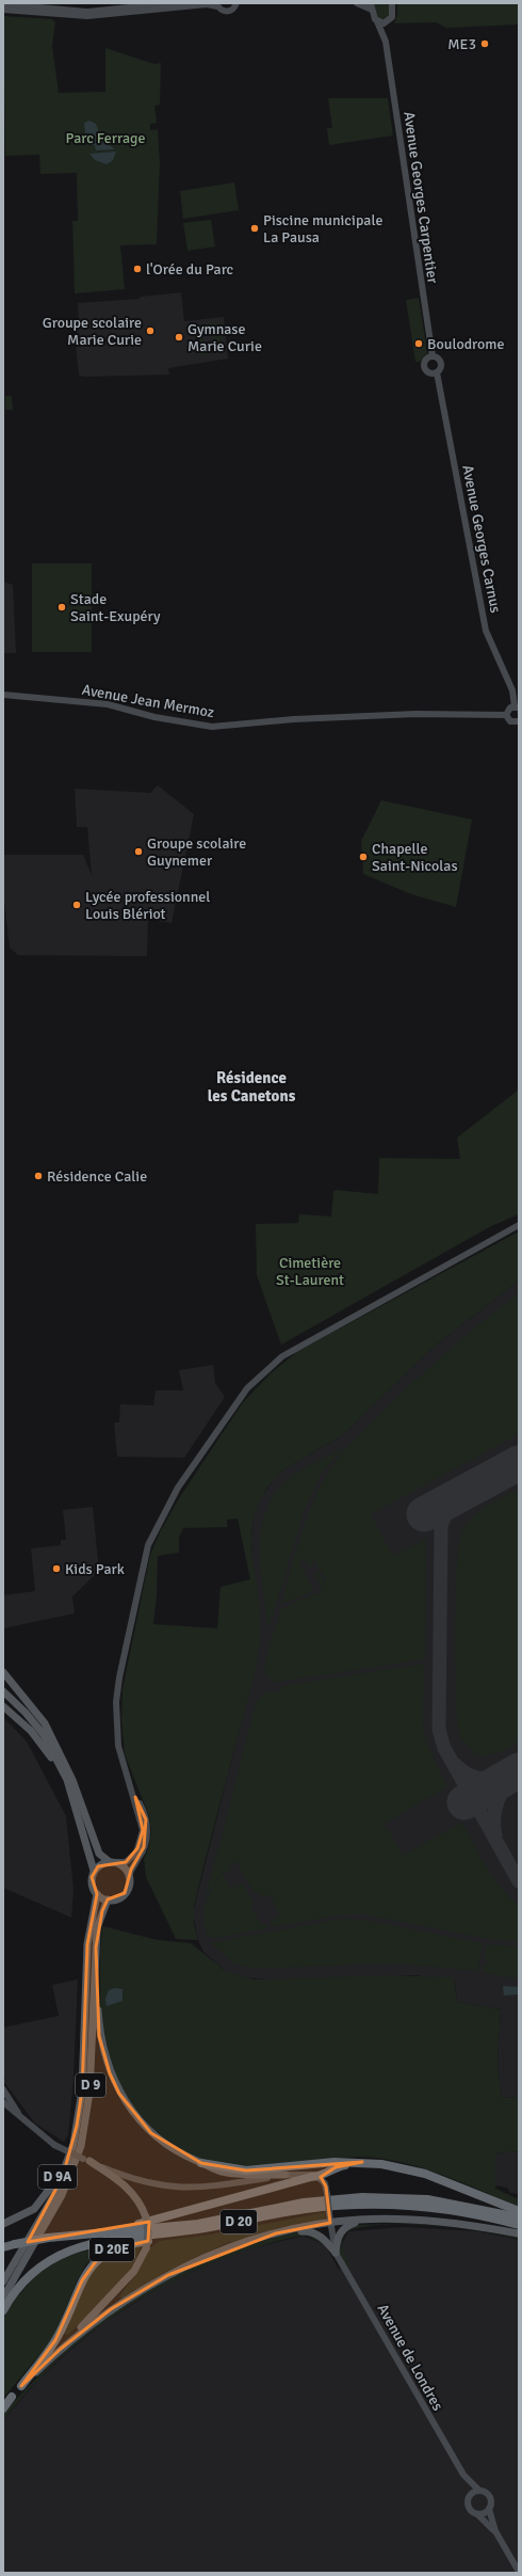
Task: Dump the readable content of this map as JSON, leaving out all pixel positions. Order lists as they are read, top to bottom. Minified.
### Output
{"streets":{"highway":["D 20","D 20E"],"main road":["D 9","D 9A"],"street":["Avenue Georges Carpentier","Avenue Georges Carnus","Avenue Jean Mermoz","Avenue de Londres"]},"crossings":[["Avenue Georges Carpentier","Avenue Georges Carnus"],["D 9","D 9A"],["D 9","D 20E"],["D 20","D 20E"],["D 20","Avenue de Londres"],["D 20E","Avenue de Londres"]],"districts":["Résidence les Canetons"],"parks":["Parc Ferrage","Cimetière St-Laurent"],"places":["ME3","Piscine municipale La Pausa","l'Orée du Parc","Groupe scolaire Marie Curie","Gymnase Marie Curie","Boulodrome","Stade Saint-Exupéry","Groupe scolaire Guynemer","Chapelle Saint-Nicolas","Lycée professionnel Louis Blériot","Résidence Calie","Kids Park"]}
